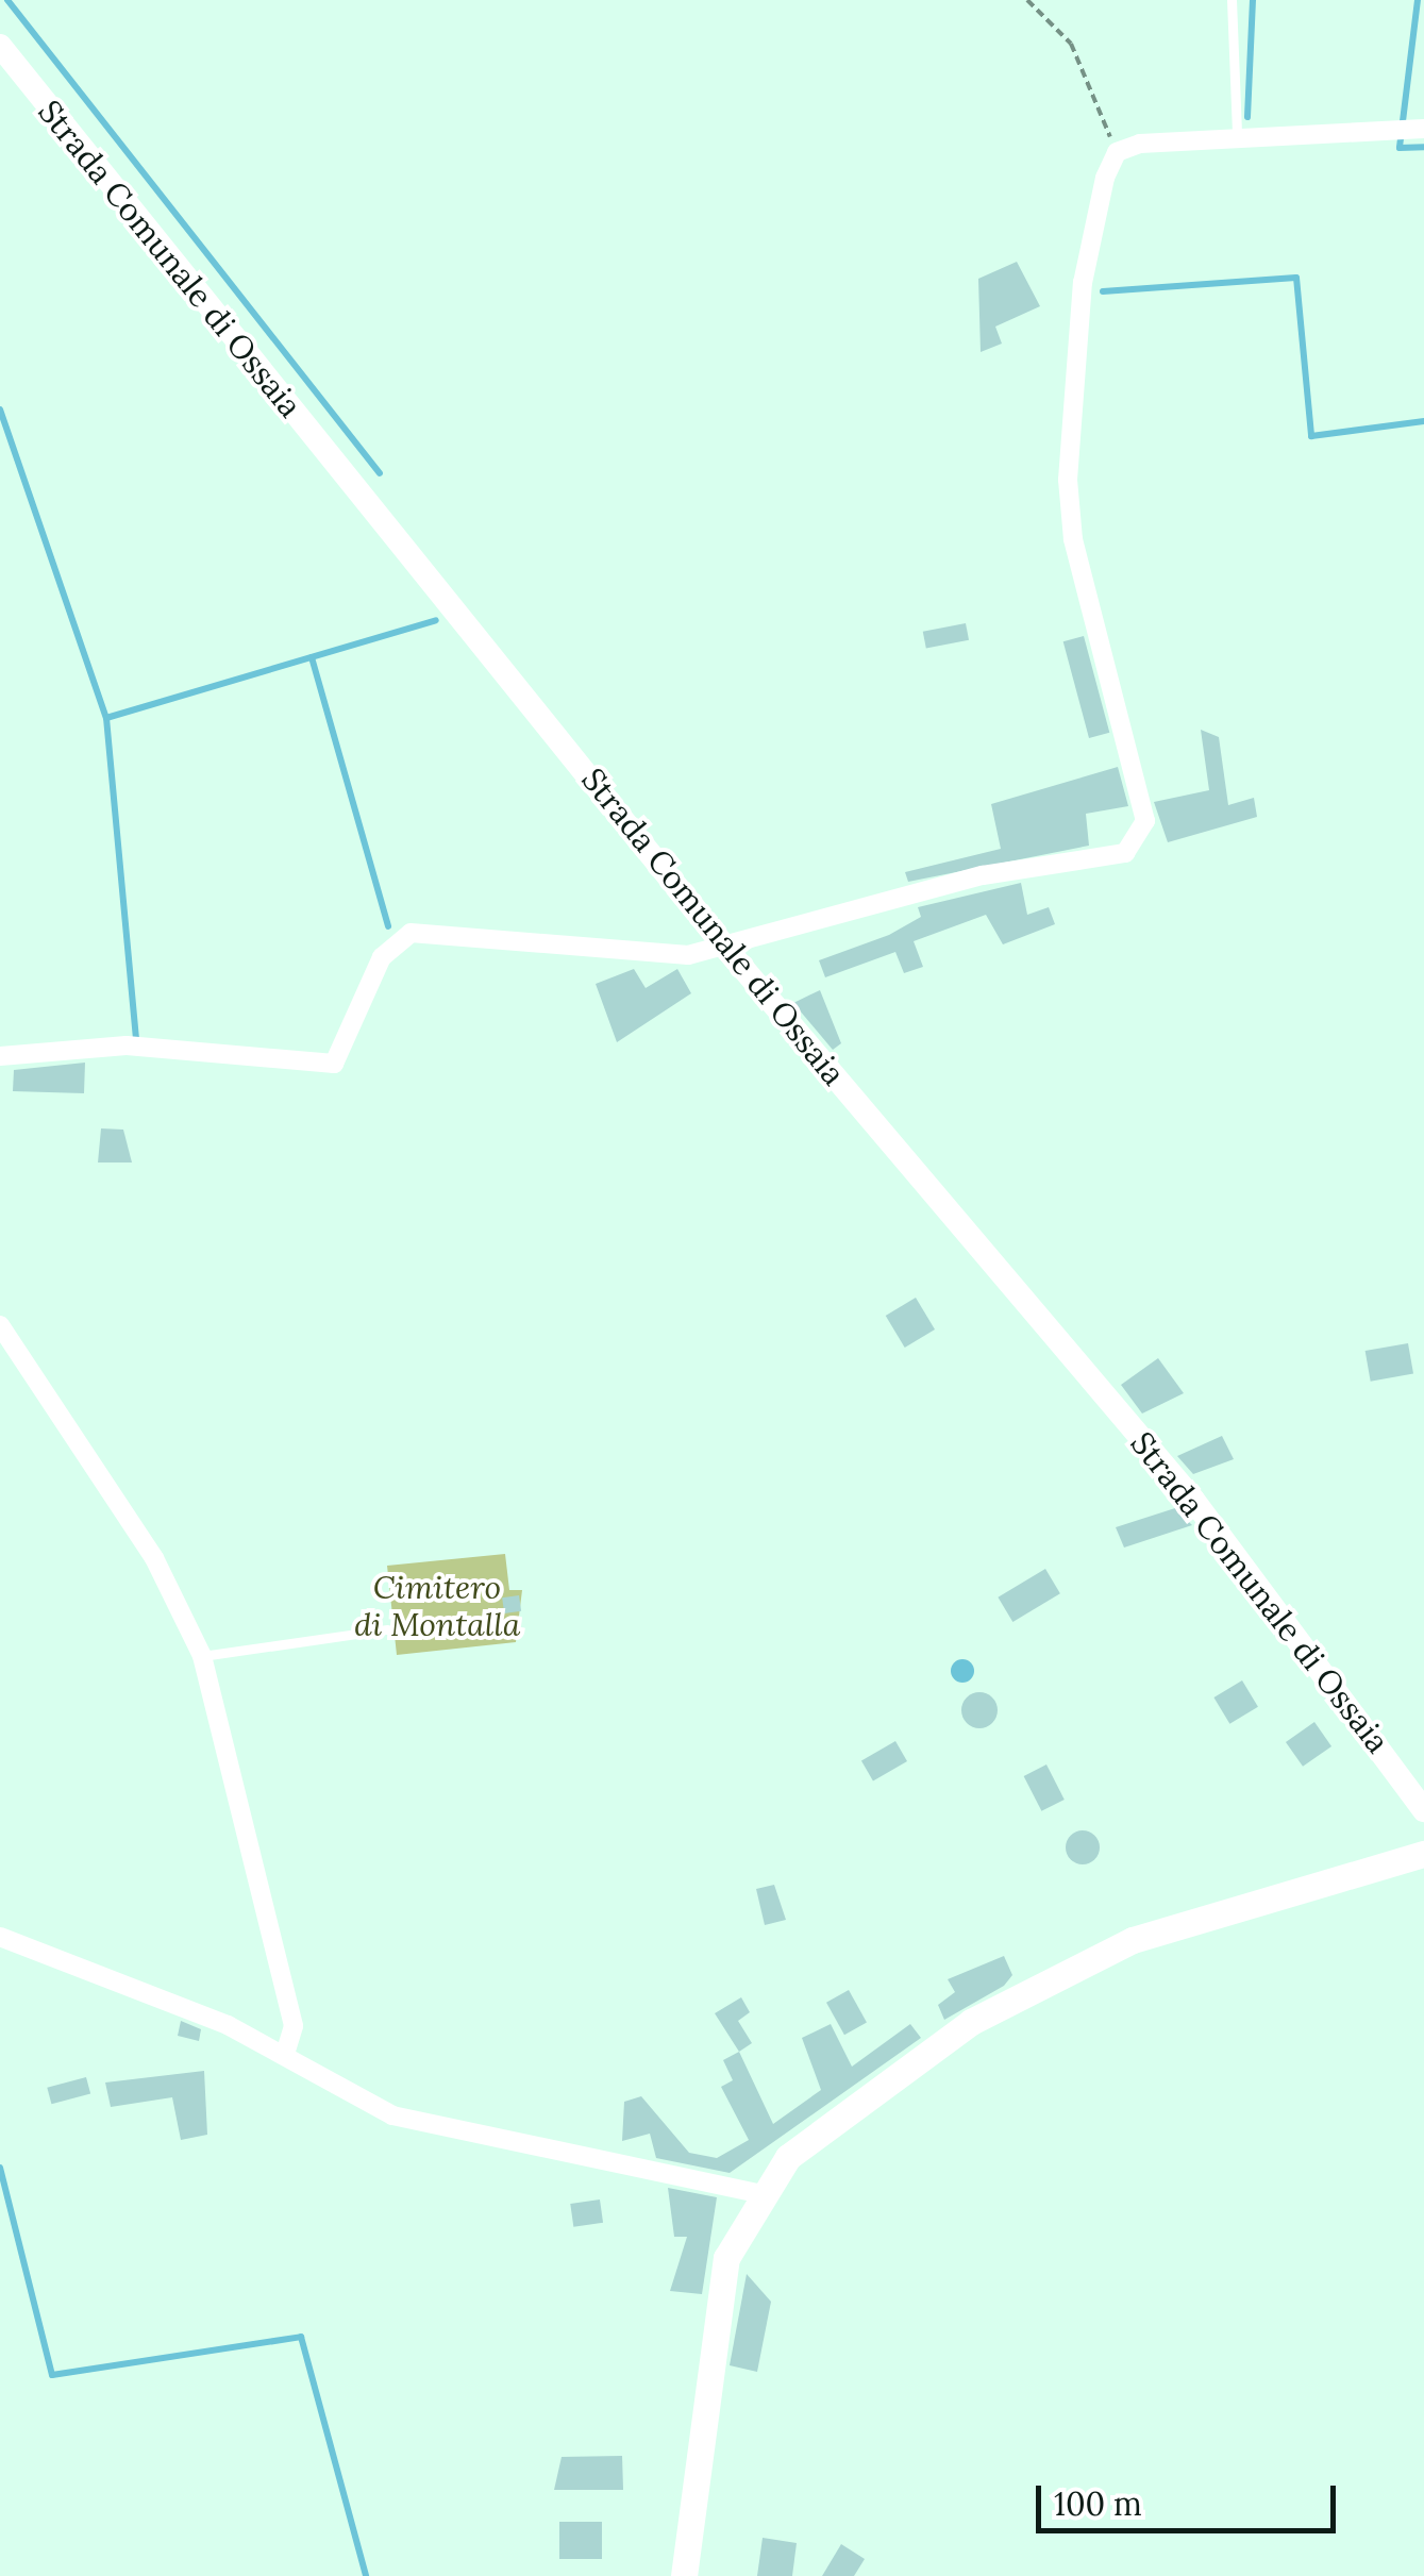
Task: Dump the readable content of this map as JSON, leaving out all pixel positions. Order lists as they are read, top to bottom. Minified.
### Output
{"streets":{"street":["Strada Comunale di Ossaia"]},"parks":["Cimitero di Montalla"],"scale_bar":"100 m"}
